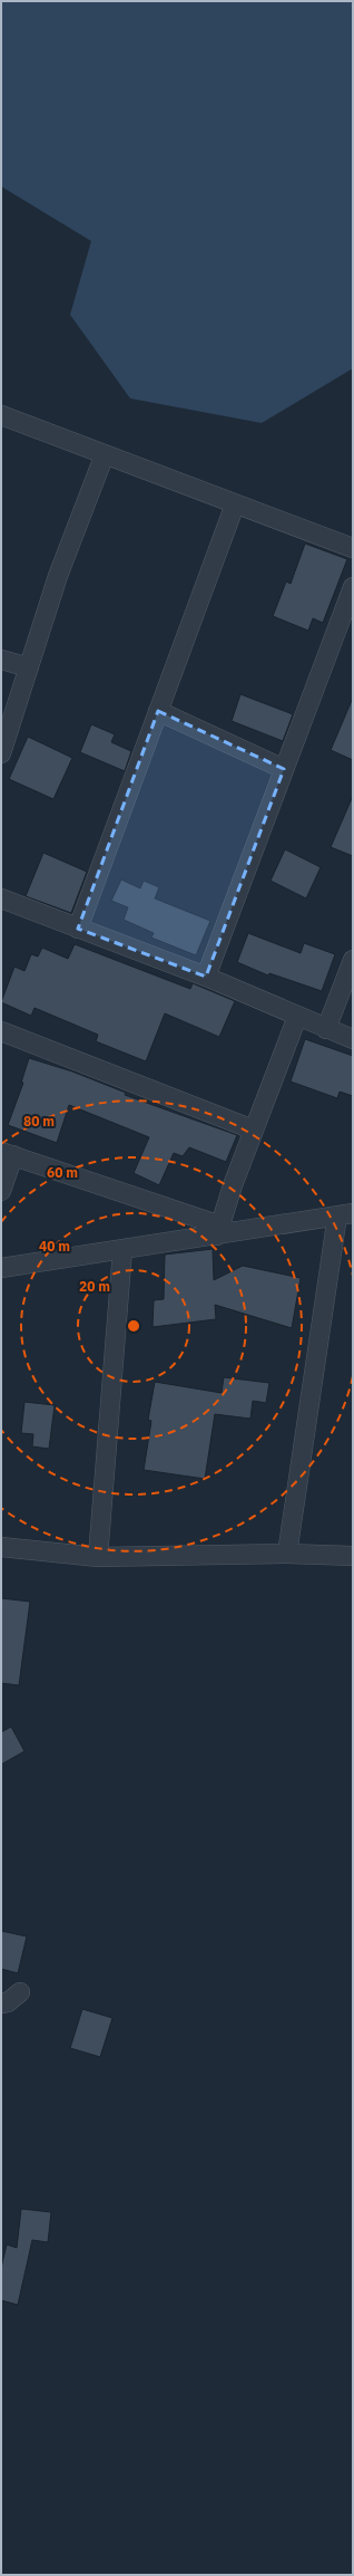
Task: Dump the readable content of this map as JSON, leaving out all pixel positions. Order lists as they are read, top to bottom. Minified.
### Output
{"rings":["80 m","60 m","40 m","20 m"]}
